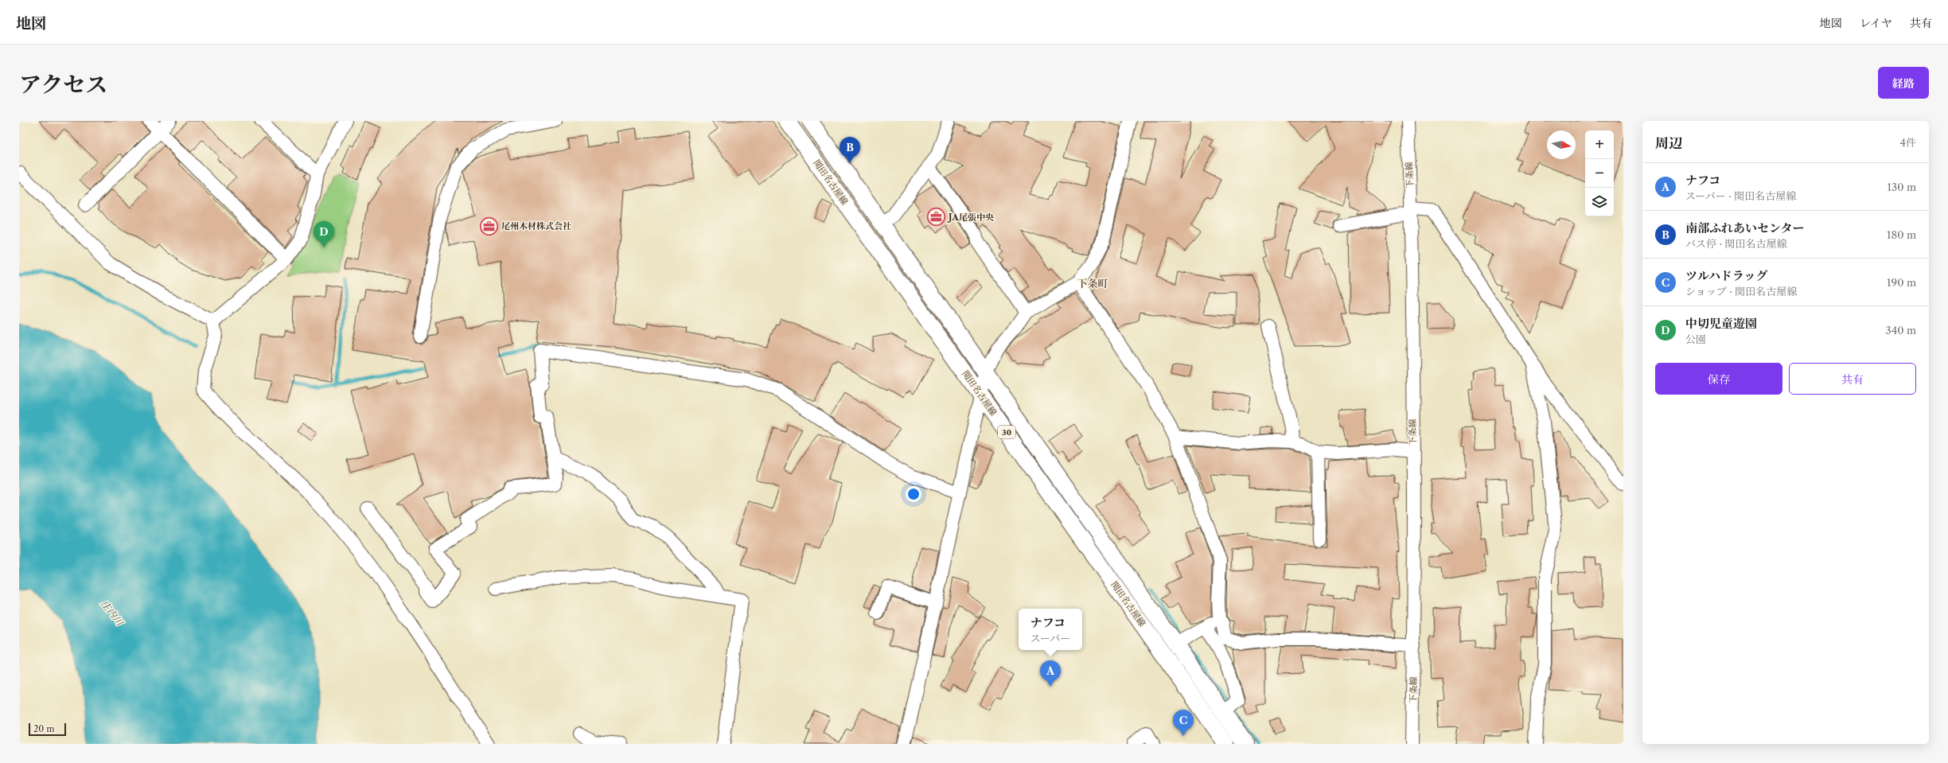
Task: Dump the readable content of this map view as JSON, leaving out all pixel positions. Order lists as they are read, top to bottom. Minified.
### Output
{"streets":{"main road":["関田名古屋線","30"],"street":["下条線"]},"districts":["下条町"],"water":["庄内川"],"places":{"office":["JA尾張中央","尾州木材株式会社"]},"scale_bar":"20 m","north":"right","page":{"header":"地図","nav":["地図","レイヤ","共有"],"title":"アクセス","buttons":["経路",["保存","共有"]],"heading":["周辺","4件"],"map_buttons":["+","−"],"pins":["B","D","A","C"],"list":[{"mark":"A","name":"ナフコ","note":"スーパー · 関田名古屋線","value":"130 m"},{"mark":"B","name":"南部ふれあいセンター","note":"バス停 · 関田名古屋線","value":"180 m"},{"mark":"C","name":"ツルハドラッグ","note":"ショップ · 関田名古屋線","value":"190 m"},{"mark":"D","name":"中切児童遊園","note":"公園","value":"340 m"}],"popup":["ナフコ","スーパー"],"scale":"20 m"}}
